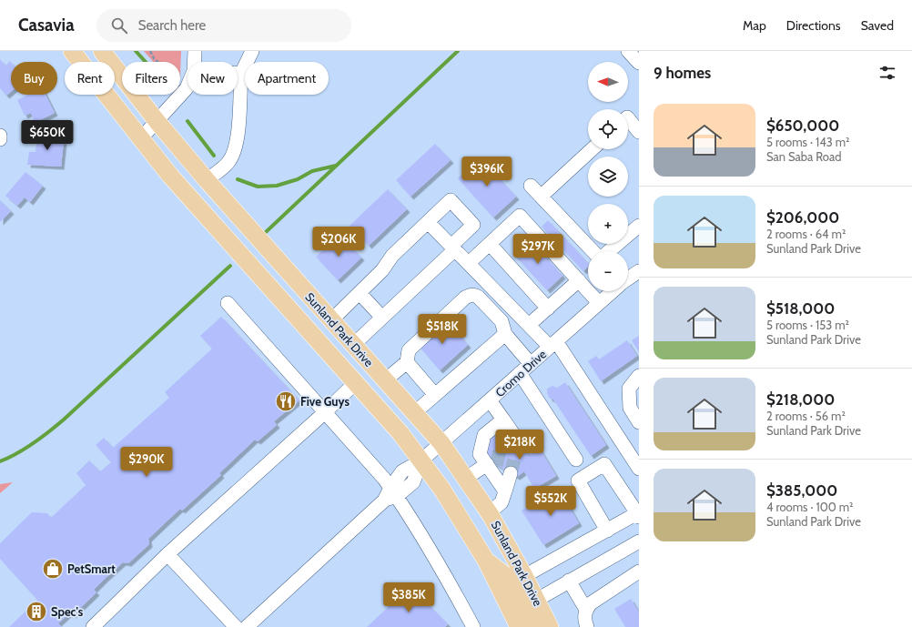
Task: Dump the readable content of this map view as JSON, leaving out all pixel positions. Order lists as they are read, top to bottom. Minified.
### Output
{"streets":{"main road":["Sunland Park Drive"],"street":["Cromo Drive"]},"crossings":[["Sunland Park Drive","Cromo Drive"]],"places":{"restaurant":["Five Guys"],"shop":["PetSmart"],"building":["Spec's"]},"north":"left","page":{"header":"Casavia","search":"Search here","nav":["Map","Directions","Saved"],"heading":"9 homes","map_buttons":["+","−"],"chip":["Buy","Rent","Filters","New","Apartment"],"list":[{"name":"$650,000","note":"5 rooms · 143 m² · San Saba Road"},{"name":"$206,000","note":"2 rooms · 64 m² · Sunland Park Drive"},{"name":"$518,000","note":"5 rooms · 153 m² · Sunland Park Drive"},{"name":"$218,000","note":"2 rooms · 56 m² · Sunland Park Drive"},{"name":"$385,000","note":"4 rooms · 100 m² · Sunland Park Drive"}],"price":["$650K","$396K","$206K","$297K","$518K","$218K","$290K","$552K","$385K"]}}
